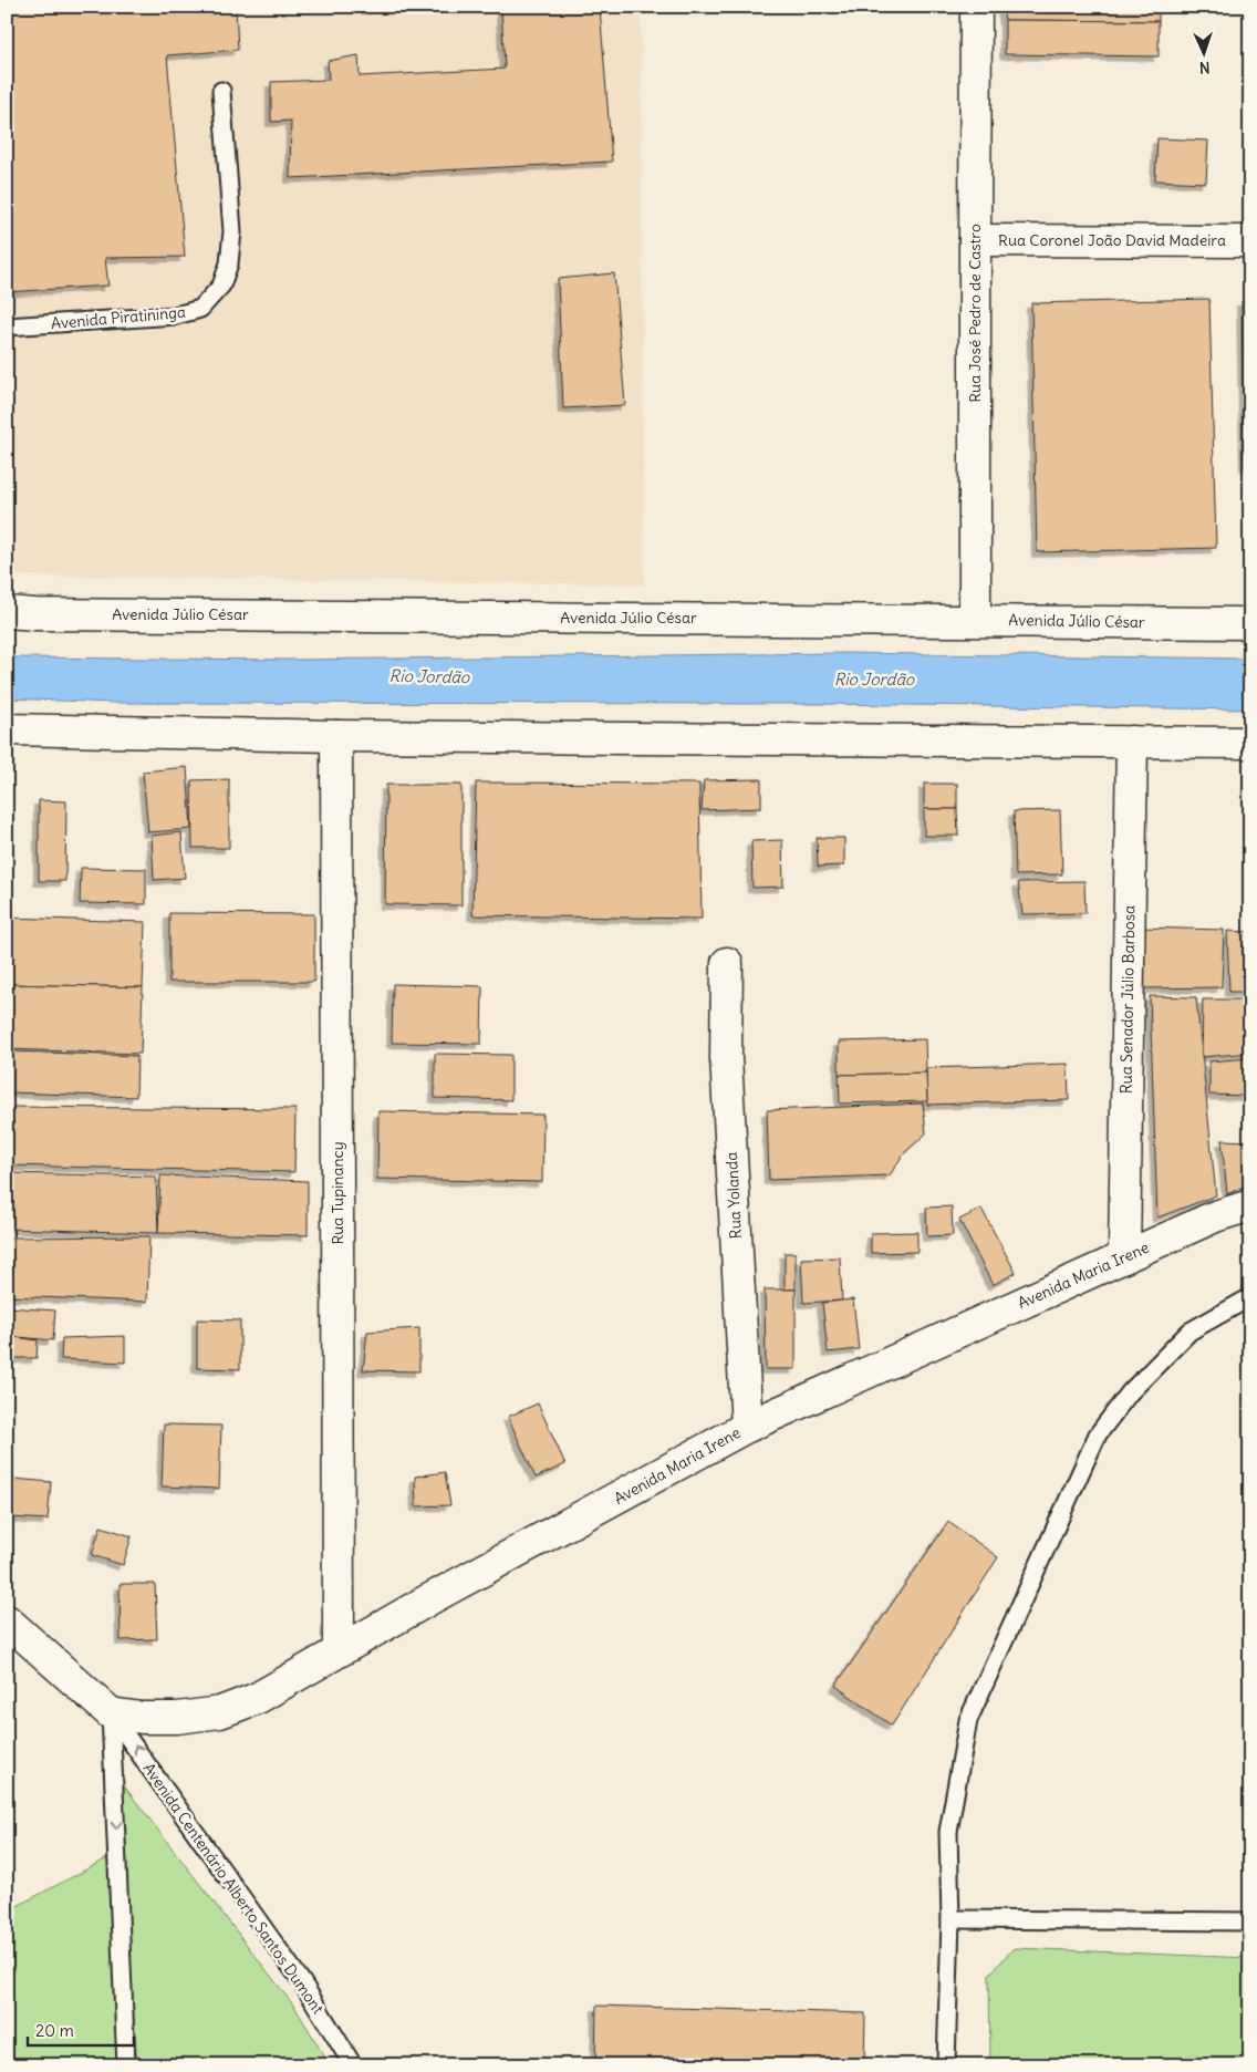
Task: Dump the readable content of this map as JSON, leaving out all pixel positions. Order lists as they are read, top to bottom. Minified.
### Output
{"streets":{"street":["Rua Coronel João David Madeira","Rua José Pedro de Castro","Avenida Júlio César","Rua Senador Júlio Barbosa","Rua Tupinancy","Rua Yolanda","Avenida Maria Irene","Avenida Centenário Alberto Santos Dumont"],"lane":["Avenida Piratininga"]},"crossings":[["Rua Coronel João David Madeira","Rua José Pedro de Castro"],["Rua José Pedro de Castro","Avenida Júlio César"],["Rua Senador Júlio Barbosa","Avenida Maria Irene"],["Rua Tupinancy","Avenida Maria Irene"],["Rua Yolanda","Avenida Maria Irene"],["Avenida Maria Irene","Avenida Centenário Alberto Santos Dumont"]],"one_way":["Avenida Centenário Alberto Santos Dumont"],"water":["Rio Jordão"],"scale_bar":"20 m","north":"bottom"}
